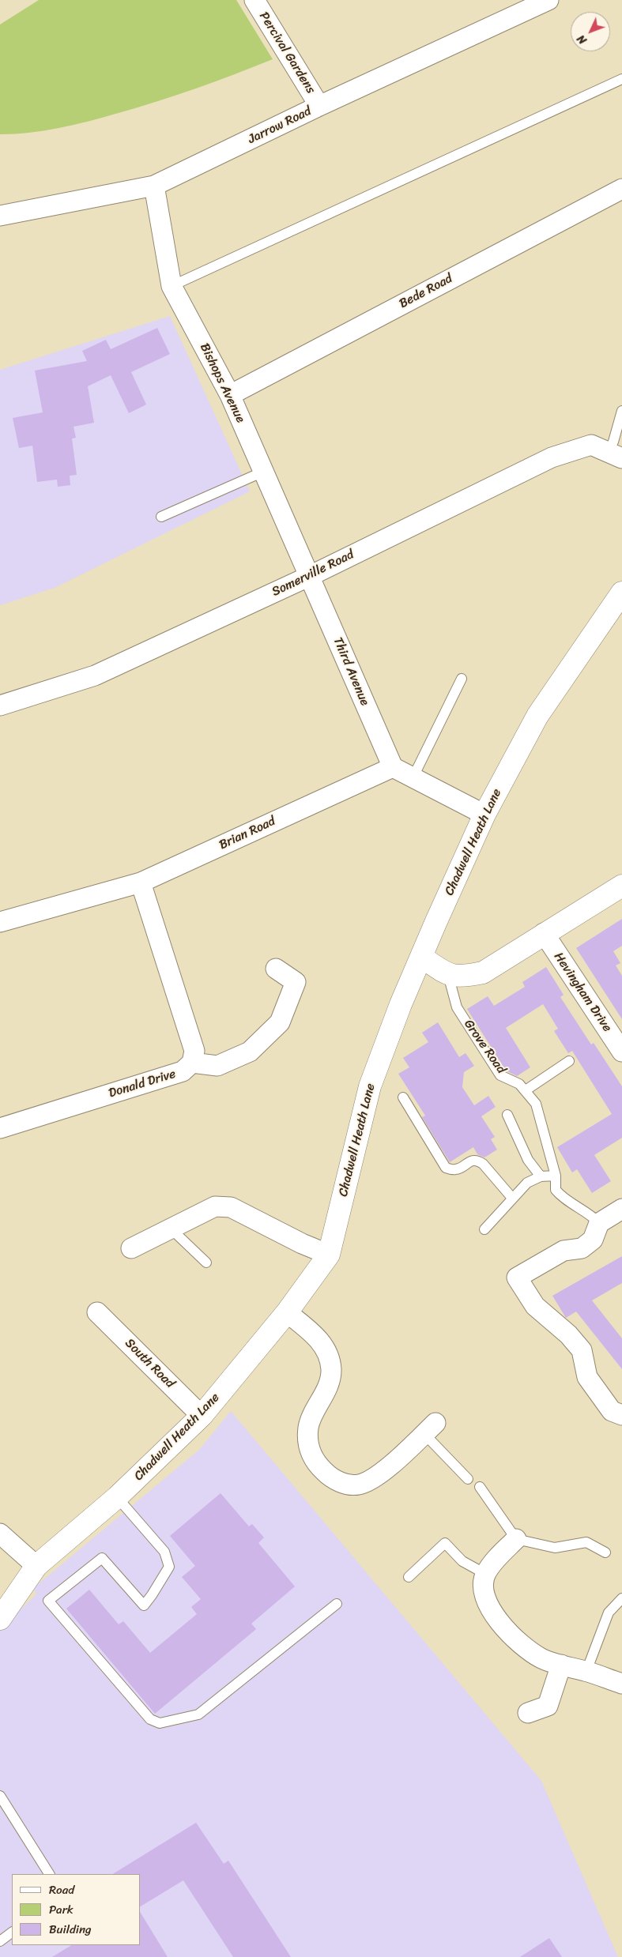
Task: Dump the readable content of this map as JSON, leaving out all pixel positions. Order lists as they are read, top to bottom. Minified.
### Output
{"streets":{"street":["Percival Gardens","Jarrow Road","Bede Road","Bishops Avenue","Somerville Road","Third Avenue","Brian Road","Chadwell Heath Lane","Hevingham Drive","Donald Drive","South Road"],"lane":["Grove Road"]},"crossings":[["Percival Gardens","Jarrow Road"],["Jarrow Road","Bishops Avenue"],["Bede Road","Bishops Avenue"],["Bishops Avenue","Somerville Road"],["Bishops Avenue","Third Avenue"],["Somerville Road","Third Avenue"],["Third Avenue","Brian Road"],["Chadwell Heath Lane","South Road"]],"legend":["Road","Park","Building"],"north":"bottom left"}
